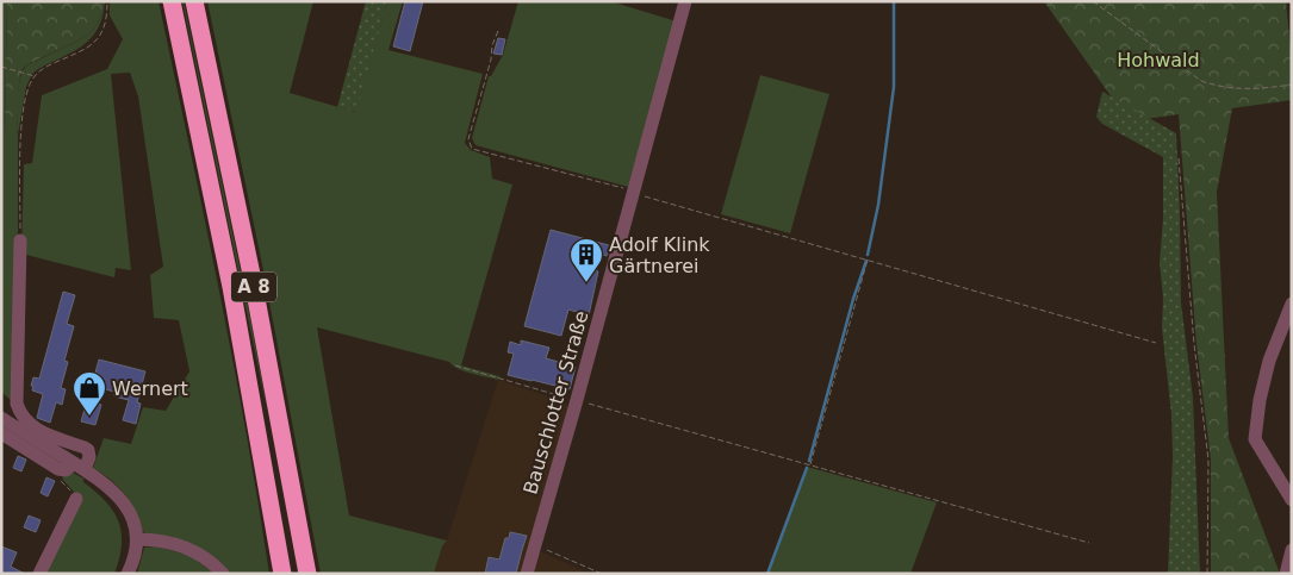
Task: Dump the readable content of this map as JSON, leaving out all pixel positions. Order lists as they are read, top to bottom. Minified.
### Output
{"streets":{"highway":["A 8"],"street":["Bauschlotter Straße"]},"parks":["Hohwald"],"places":{"building":["Adolf Klink Gärtnerei"],"shop":["Wernert"]}}
